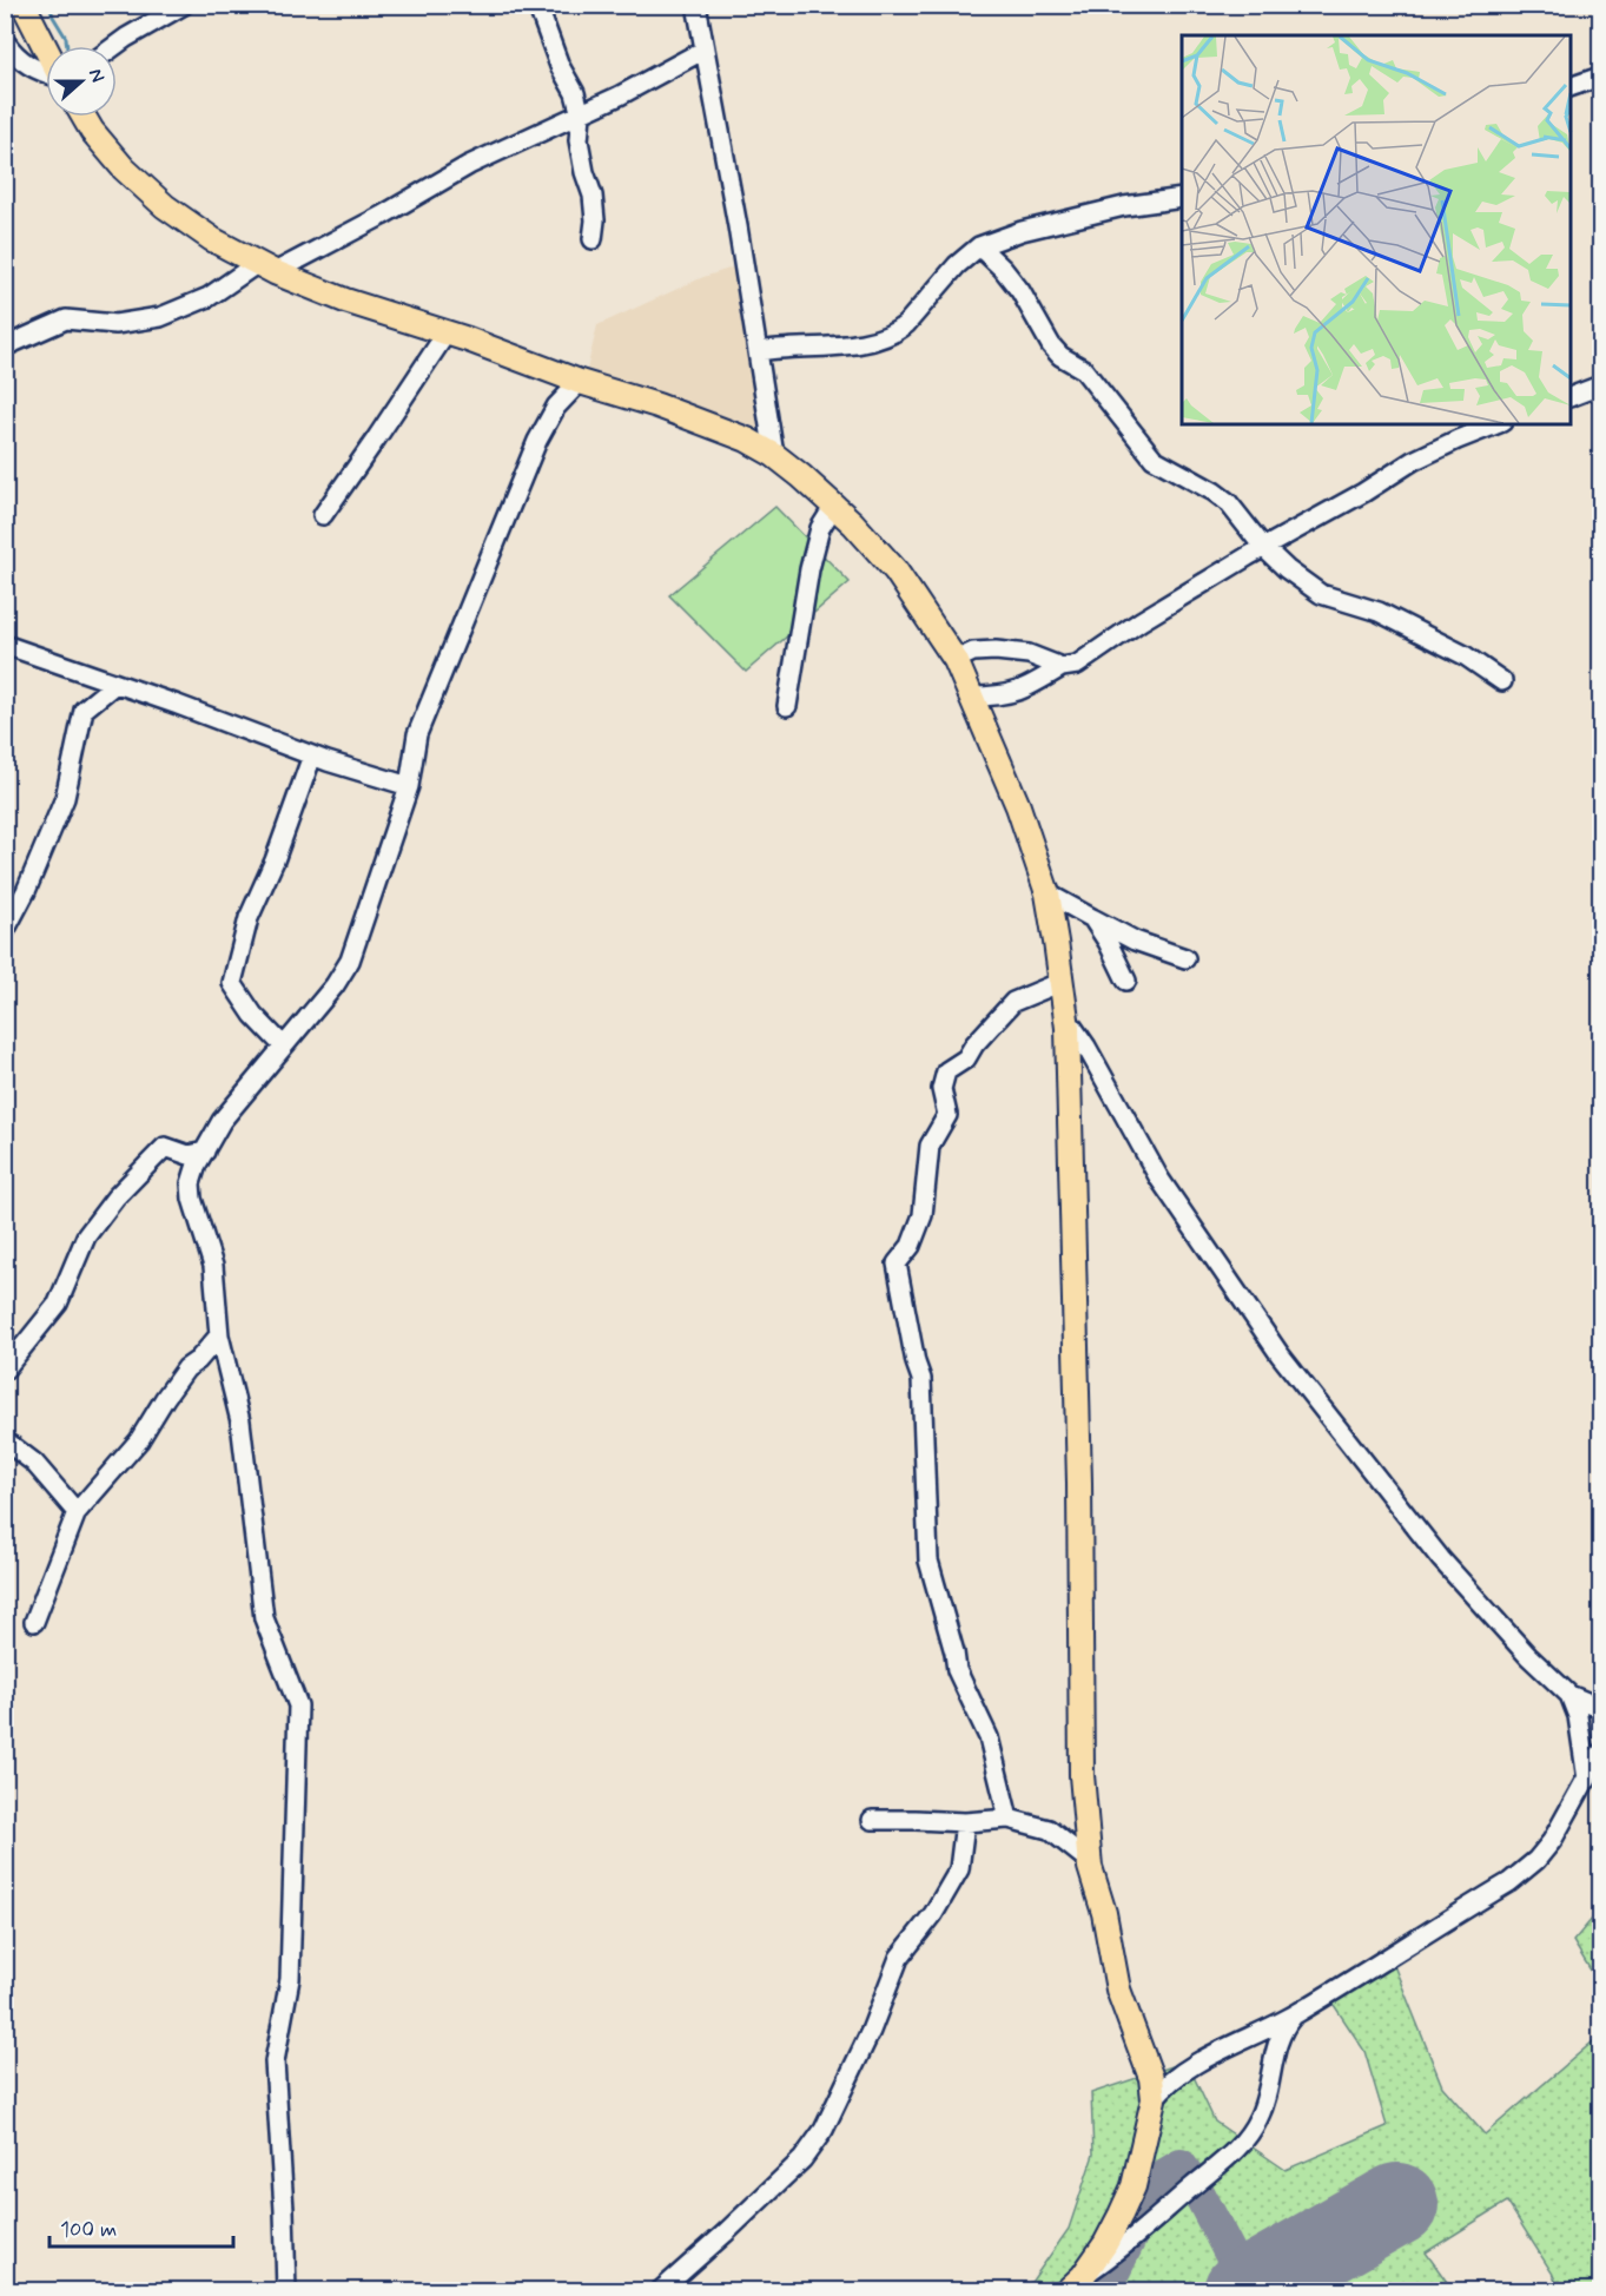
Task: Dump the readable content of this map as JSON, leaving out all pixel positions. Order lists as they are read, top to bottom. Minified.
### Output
{"scale_bar":"100 m","north":"right"}
